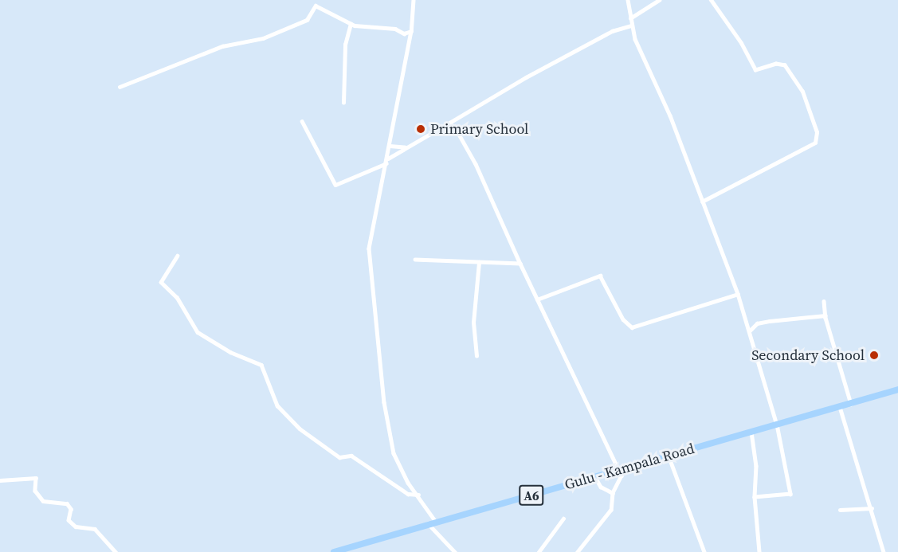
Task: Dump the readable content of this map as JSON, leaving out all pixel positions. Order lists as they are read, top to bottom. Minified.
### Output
{"streets":{"main road":["Gulu - Kampala Road","A6"]},"places":["Primary School","Secondary School"]}
